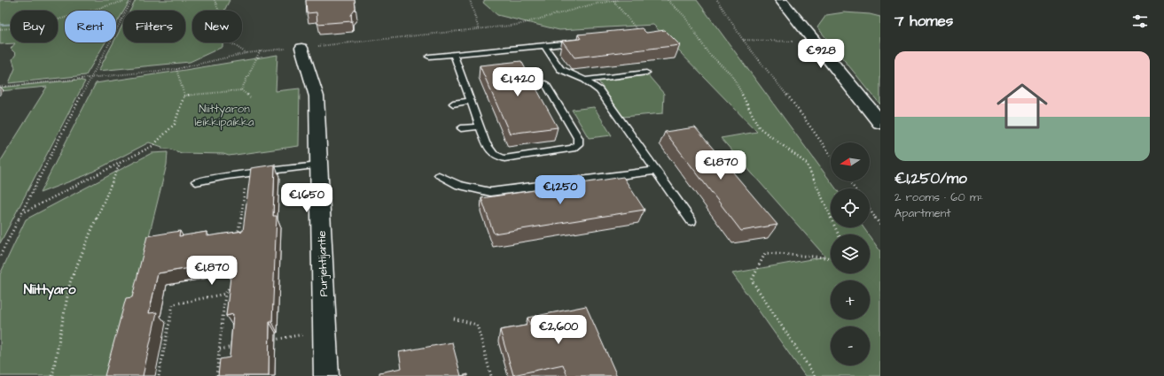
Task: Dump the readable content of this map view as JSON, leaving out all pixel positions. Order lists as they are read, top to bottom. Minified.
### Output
{"streets":{"street":["Purjehtijantie"]},"districts":["Niittyaro"],"parks":["Niittyaron leikkipaikka"],"north":"left","page":{"heading":"7 homes","chip":["Buy","Rent","Filters","New"],"price":["€928","€1,420","€1,870","€1,250","€1,650","€1,870","€2,600"],"list":[{"name":"€1,250/mo","note":"2 rooms · 60 m² · Apartment"}],"map_buttons":["+","−"]}}
